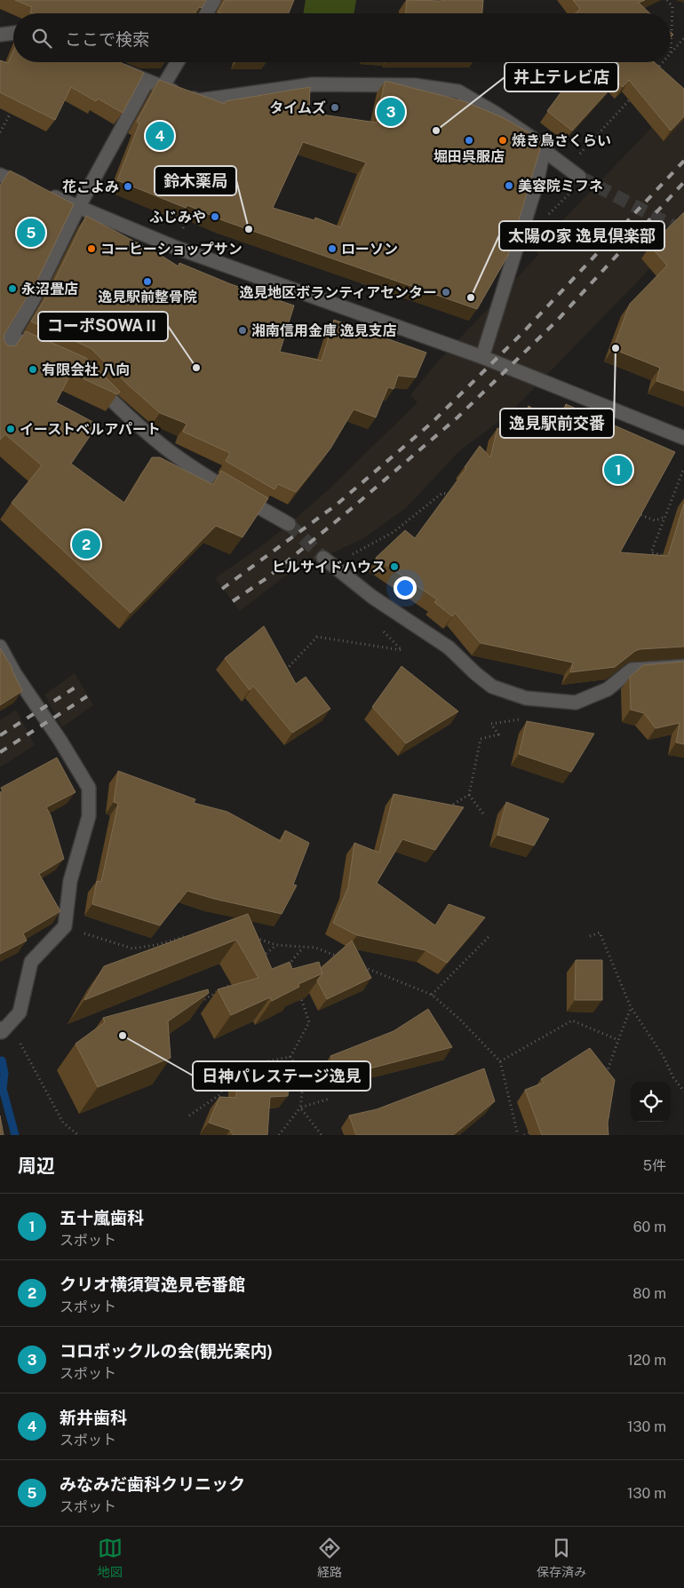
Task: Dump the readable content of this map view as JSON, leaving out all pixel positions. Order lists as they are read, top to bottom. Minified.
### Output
{"places":["タイムズ","井上テレビ店","堀田呉服店","焼き鳥さくらい","美容院ミフネ","花こよみ","ふじみや","鈴木薬局","コーヒーショップサン","ローソン","逸見駅前整骨院","永沼畳店","逸見地区ボランティアセンター","太陽の家 逸見倶楽部","湘南信用金庫 逸見支店","逸見駅前交番","コーポSOWAⅡ","有限会社 八向","イーストベルアパート","ヒルサイドハウス","日神パレステージ逸見"],"page":{"search":"ここで検索","pins":["3","4","5","1","2"],"heading":["周辺","5件"],"list":[{"mark":"1","name":"五十嵐歯科","note":"スポット","value":"60 m"},{"mark":"2","name":"クリオ横須賀逸見壱番館","note":"スポット","value":"80 m"},{"mark":"3","name":"コロボックルの会(観光案内)","note":"スポット","value":"120 m"},{"mark":"4","name":"新井歯科","note":"スポット","value":"130 m"},{"mark":"5","name":"みなみだ歯科クリニック","note":"スポット","value":"130 m"}],"nav":["地図","経路","保存済み"]}}
